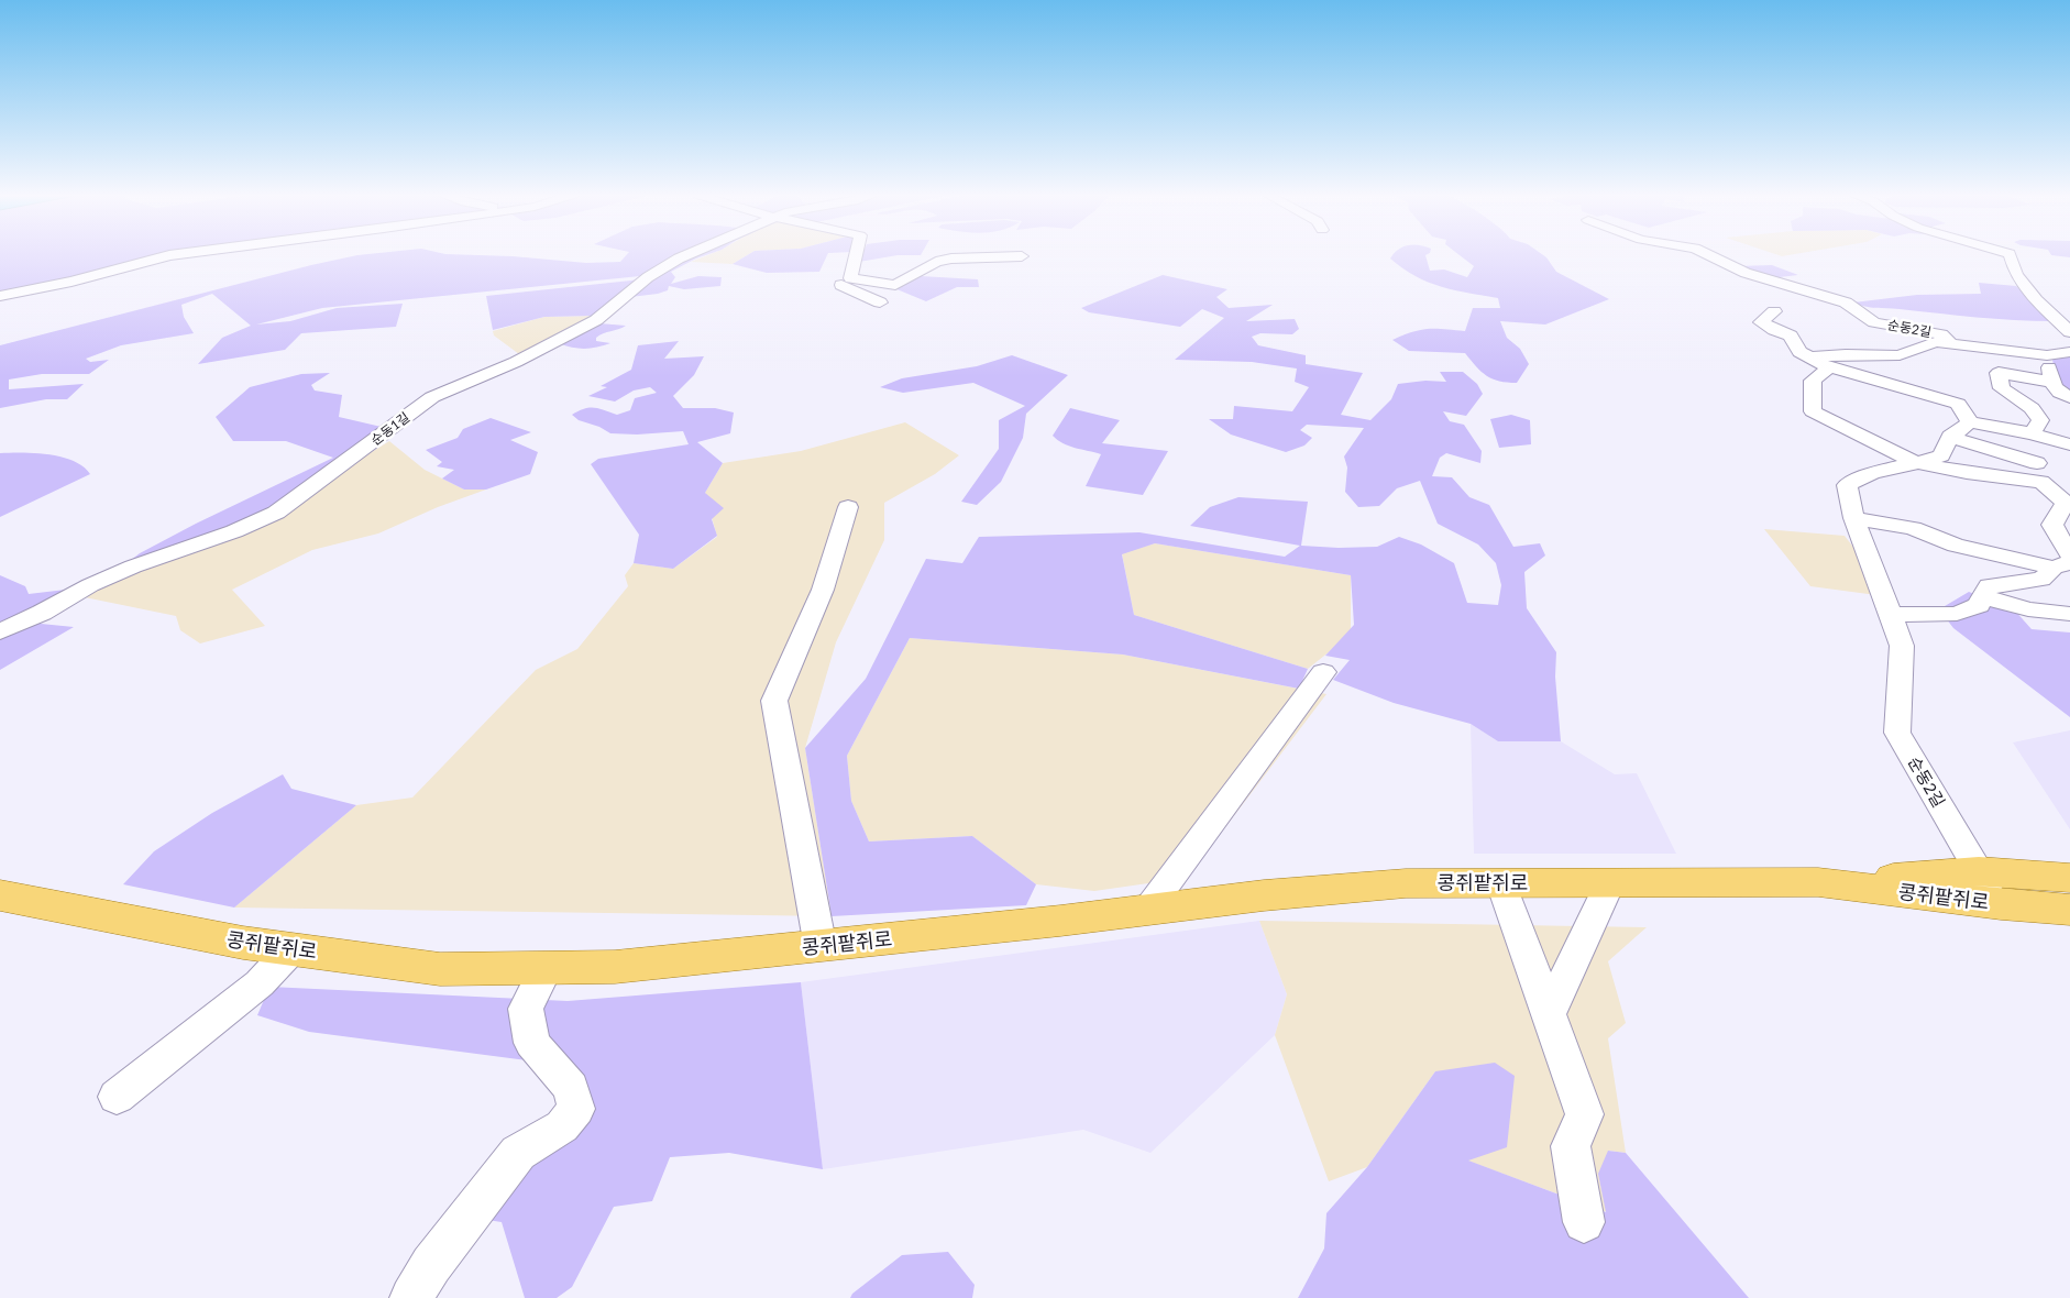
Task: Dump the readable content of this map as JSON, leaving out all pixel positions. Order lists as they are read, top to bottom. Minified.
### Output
{"streets":{"main road":["콩쥐팥쥐로"],"street":["순동2길","순동1길"]},"crossings":[["순동2길","콩쥐팥쥐로"]]}
